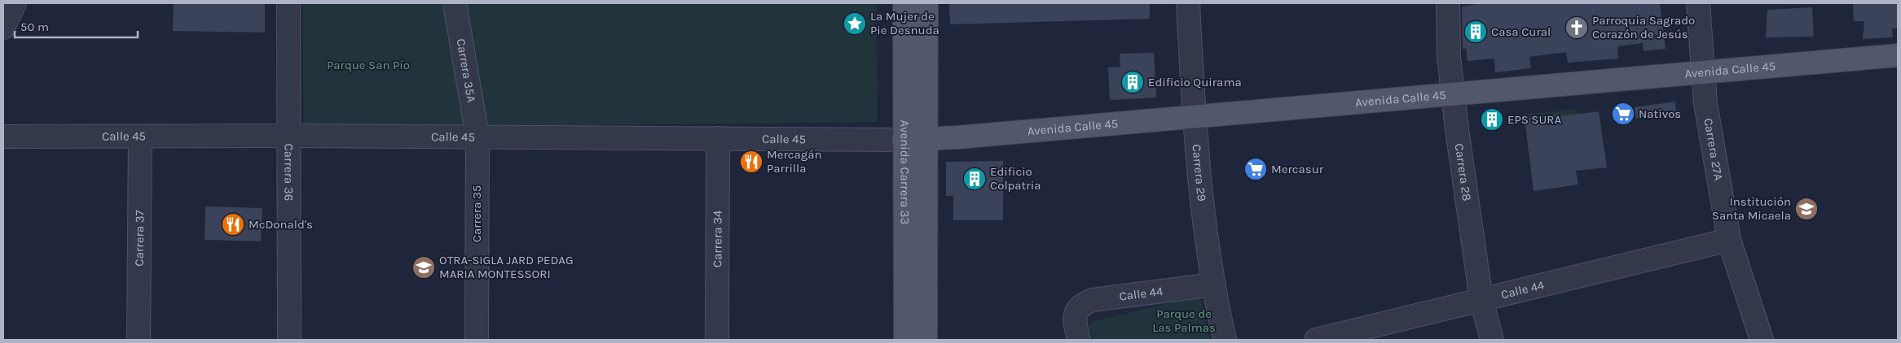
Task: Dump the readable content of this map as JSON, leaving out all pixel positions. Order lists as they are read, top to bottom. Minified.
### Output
{"streets":{"main road":["Avenida Calle 45","Avenida Carrera 33"],"street":["Carrera 35A","Calle 45","Carrera 27A","Carrera 36","Carrera 29","Carrera 28","Carrera 35","Carrera 37","Carrera 34","Calle 44"]},"crossings":[["Carrera 35A","Calle 45"],["Carrera 35A","Carrera 35"],["Avenida Calle 45","Calle 45"],["Avenida Calle 45","Carrera 27A"],["Avenida Calle 45","Avenida Carrera 33"],["Avenida Calle 45","Carrera 29"],["Avenida Calle 45","Carrera 28"],["Calle 45","Carrera 36"],["Calle 45","Avenida Carrera 33"],["Calle 45","Carrera 35"],["Calle 45","Carrera 37"],["Calle 45","Carrera 34"],["Carrera 27A","Calle 44"],["Carrera 29","Calle 44"],["Carrera 28","Calle 44"]],"parks":["Parque San Pío","Parque de Las Palmas"],"places":{"place":["La Mujer de Pie Desnuda"],"church":["Parroquia Sagrado Corazón de Jesús"],"building":["Casa Cural","Edificio Quirama","EPS SURA","Edificio Colpatria"],"supermarket":["Nativos","Mercasur"],"restaurant":["Mercagán Parrilla","McDonald's"],"school or university":["Institución Santa Micaela","OTRA-SIGLA JARD PEDAG MARIA MONTESSORI"]},"scale_bar":"50 m"}
